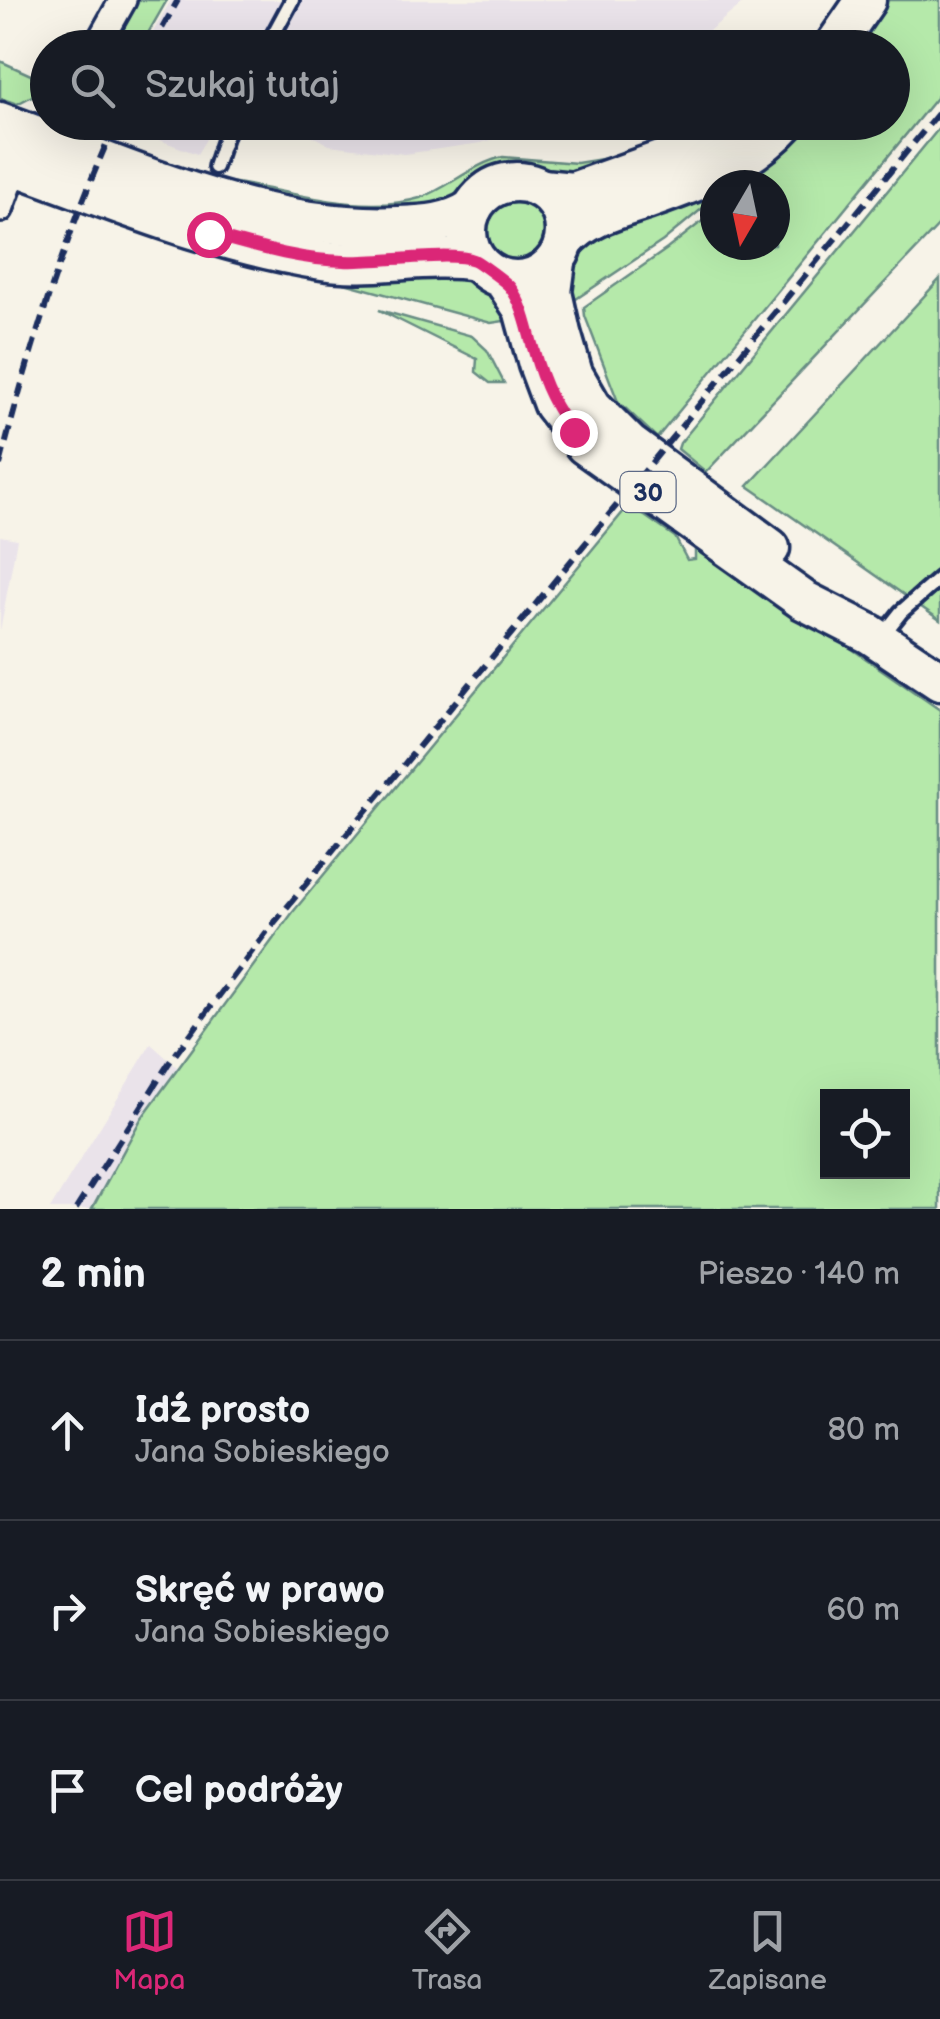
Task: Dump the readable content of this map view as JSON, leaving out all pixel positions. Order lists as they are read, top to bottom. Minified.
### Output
{"streets":{"main road":["30"]},"north":"bottom","page":{"search":"Szukaj tutaj","heading":["2 min","Pieszo · 140 m"],"list":[["Idź prosto","Jana Sobieskiego","80 m"],["Skręć w prawo","Jana Sobieskiego","60 m"],"Cel podróży"],"nav":["Mapa","Trasa","Zapisane"]}}
